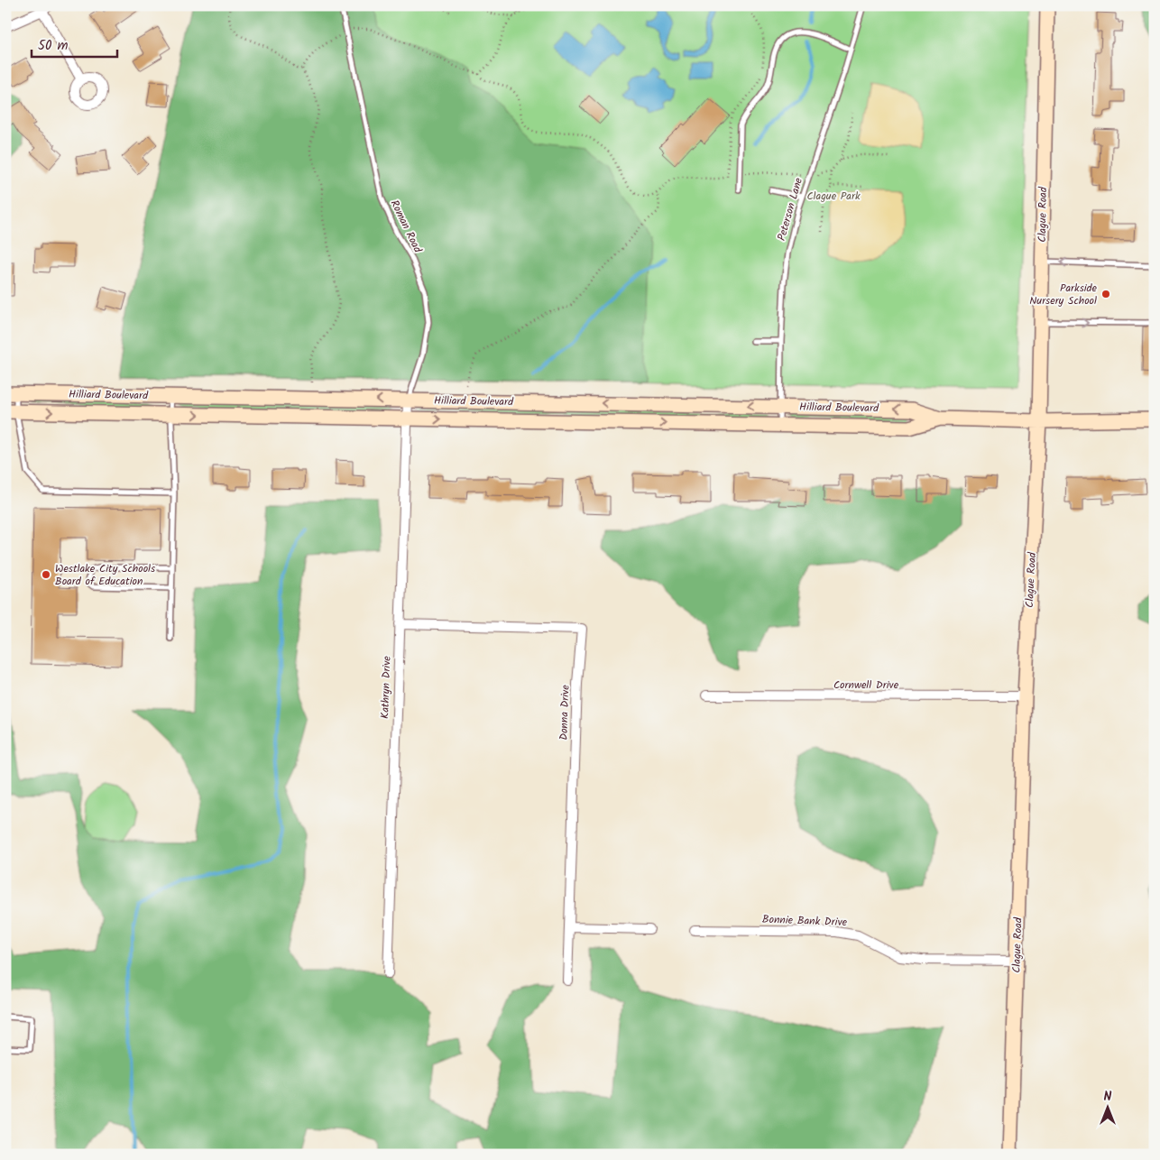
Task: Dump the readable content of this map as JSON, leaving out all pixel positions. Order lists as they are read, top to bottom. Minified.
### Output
{"streets":{"main road":["Clague Road","Hilliard Boulevard"],"street":["Cornwell Drive","Kathryn Drive","Donna Drive","Bonnie Bank Drive"],"lane":["Peterson Lane","Roman Road"]},"crossings":[["Peterson Lane","Hilliard Boulevard"],["Clague Road","Hilliard Boulevard"],["Clague Road","Cornwell Drive"],["Clague Road","Bonnie Bank Drive"],["Roman Road","Hilliard Boulevard"],["Roman Road","Kathryn Drive"],["Hilliard Boulevard","Kathryn Drive"],["Kathryn Drive","Donna Drive"]],"parks":["Clague Park"],"places":["Parkside Nursery School","Westlake City Schools Board of Education"],"scale_bar":"50 m","north":"top"}
